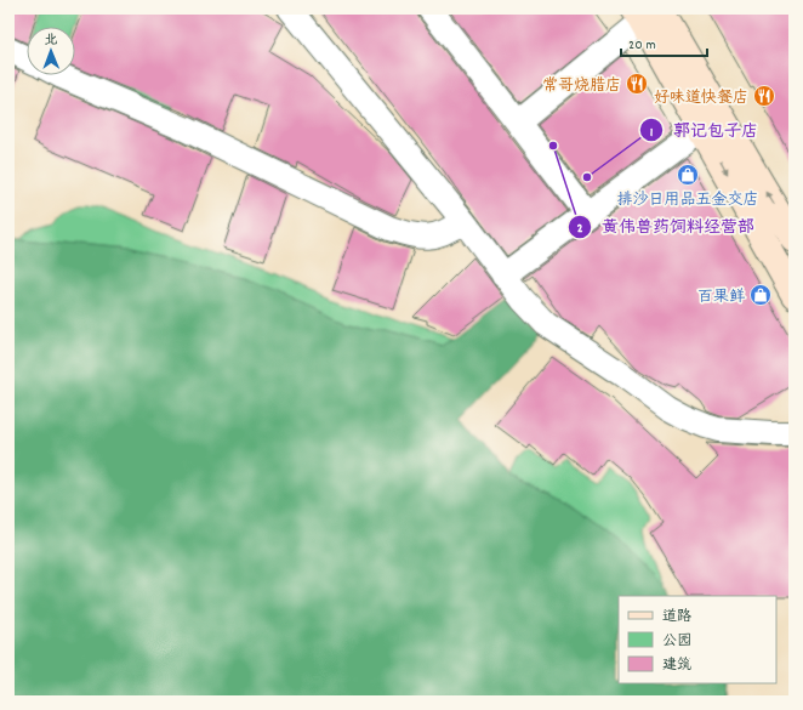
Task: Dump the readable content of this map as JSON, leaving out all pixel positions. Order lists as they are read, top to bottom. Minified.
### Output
{"places":{"restaurant":["常哥烧腊店","好味道快餐店"],"other":["黄伟兽药饲料经营部","郭记包子店"],"shop":["排沙日用品五金交店","百果鲜"]},"legend":["道路","公园","建筑"],"scale_bar":"20 m","north":"top"}
